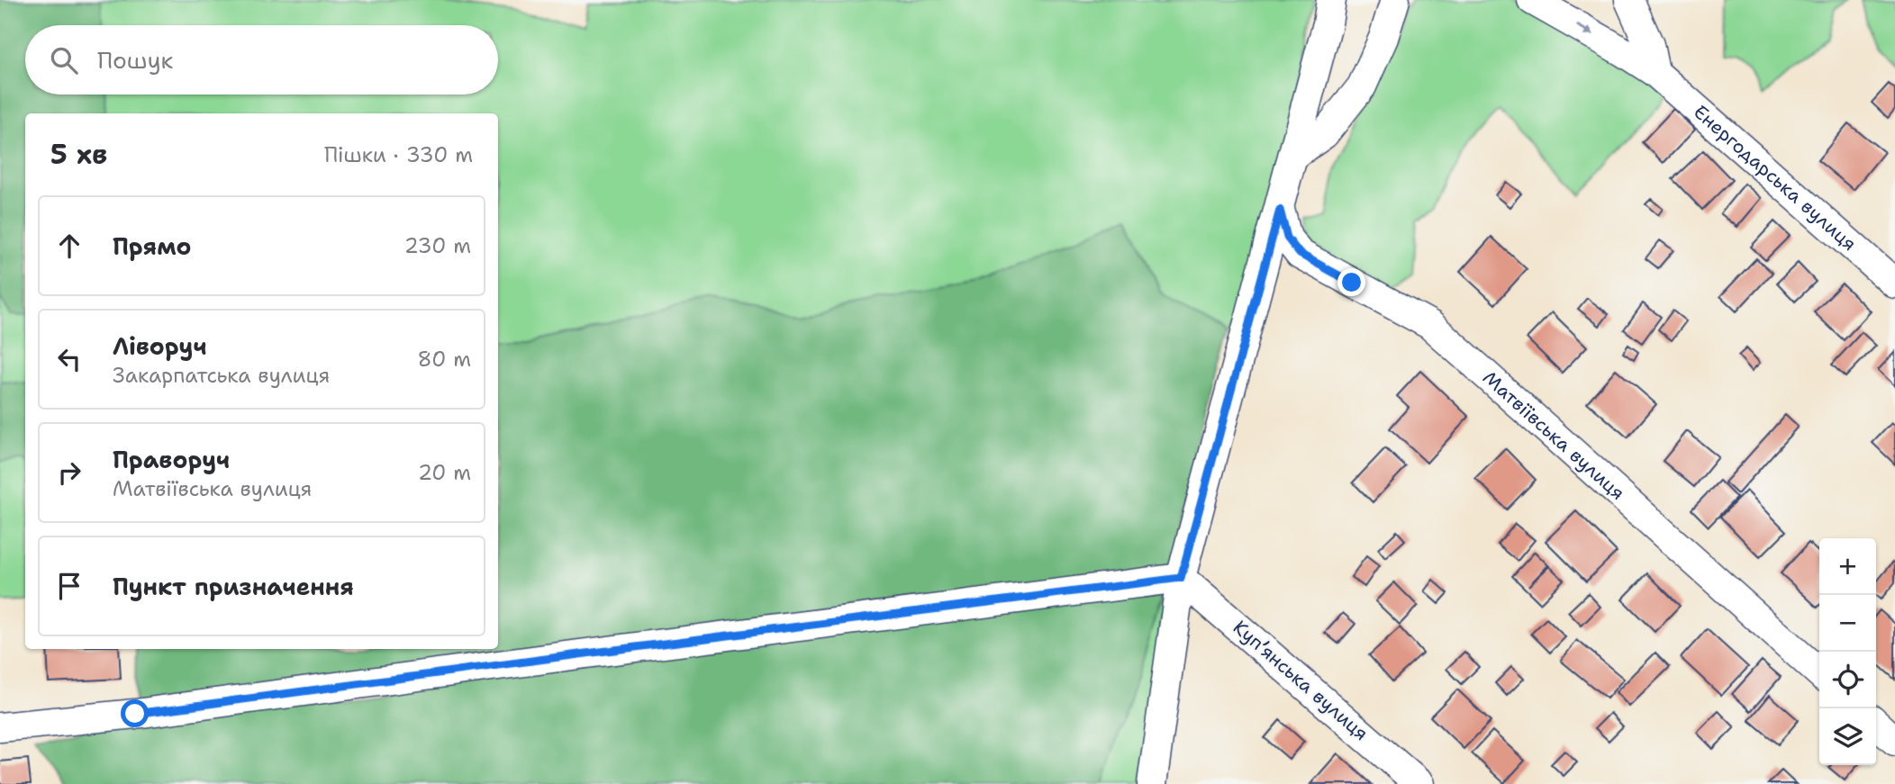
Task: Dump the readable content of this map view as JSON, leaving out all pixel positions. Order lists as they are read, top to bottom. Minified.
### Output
{"streets":{"street":["Енергодарська вулиця","Матвіївська вулиця","Купʼянська вулиця"]},"page":{"search":"Пошук","heading":["5 хв","Пішки · 330 m"],"list":[["Прямо","230 m"],["Ліворуч","Закарпатська вулиця","80 m"],["Праворуч","Матвіївська вулиця","20 m"],"Пункт призначення"],"map_buttons":["+","−"]}}
